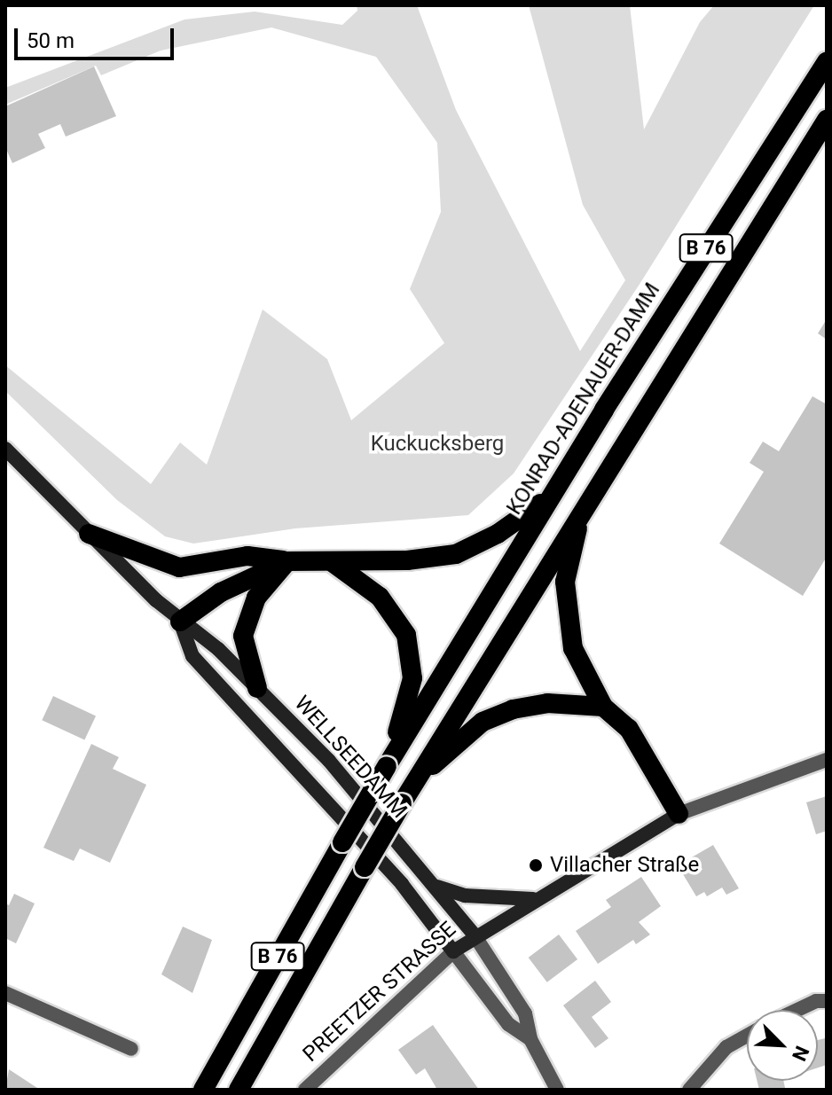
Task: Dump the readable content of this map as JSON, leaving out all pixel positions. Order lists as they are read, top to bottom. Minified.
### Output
{"streets":{"highway":["B 76","KONRAD-ADENAUER-DAMM"],"main road":["WELLSEEDAMM","PREETZER STRASSE"]},"crossings":[["B 76","KONRAD-ADENAUER-DAMM"],["WELLSEEDAMM","PREETZER STRASSE"]],"parks":["Kuckucksberg"],"places":["Villacher Straße"],"scale_bar":"50 m","north":"bottom right"}
